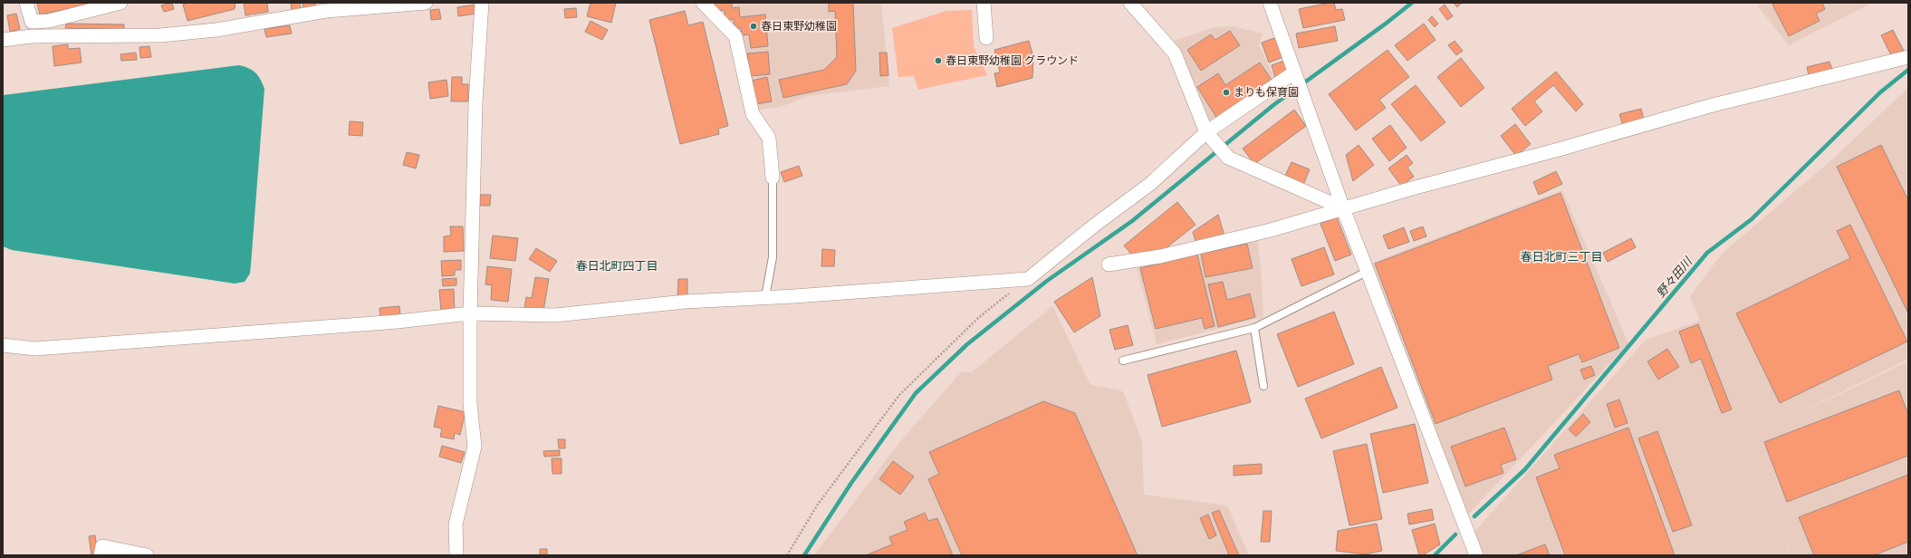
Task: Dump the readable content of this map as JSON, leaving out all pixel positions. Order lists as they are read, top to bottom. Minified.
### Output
{"districts":["春日北町三丁目","春日北町四丁目"],"water":["野々田川"],"places":["春日東野幼稚園","春日東野幼稚園 グラウンド","まりも保育園"]}
